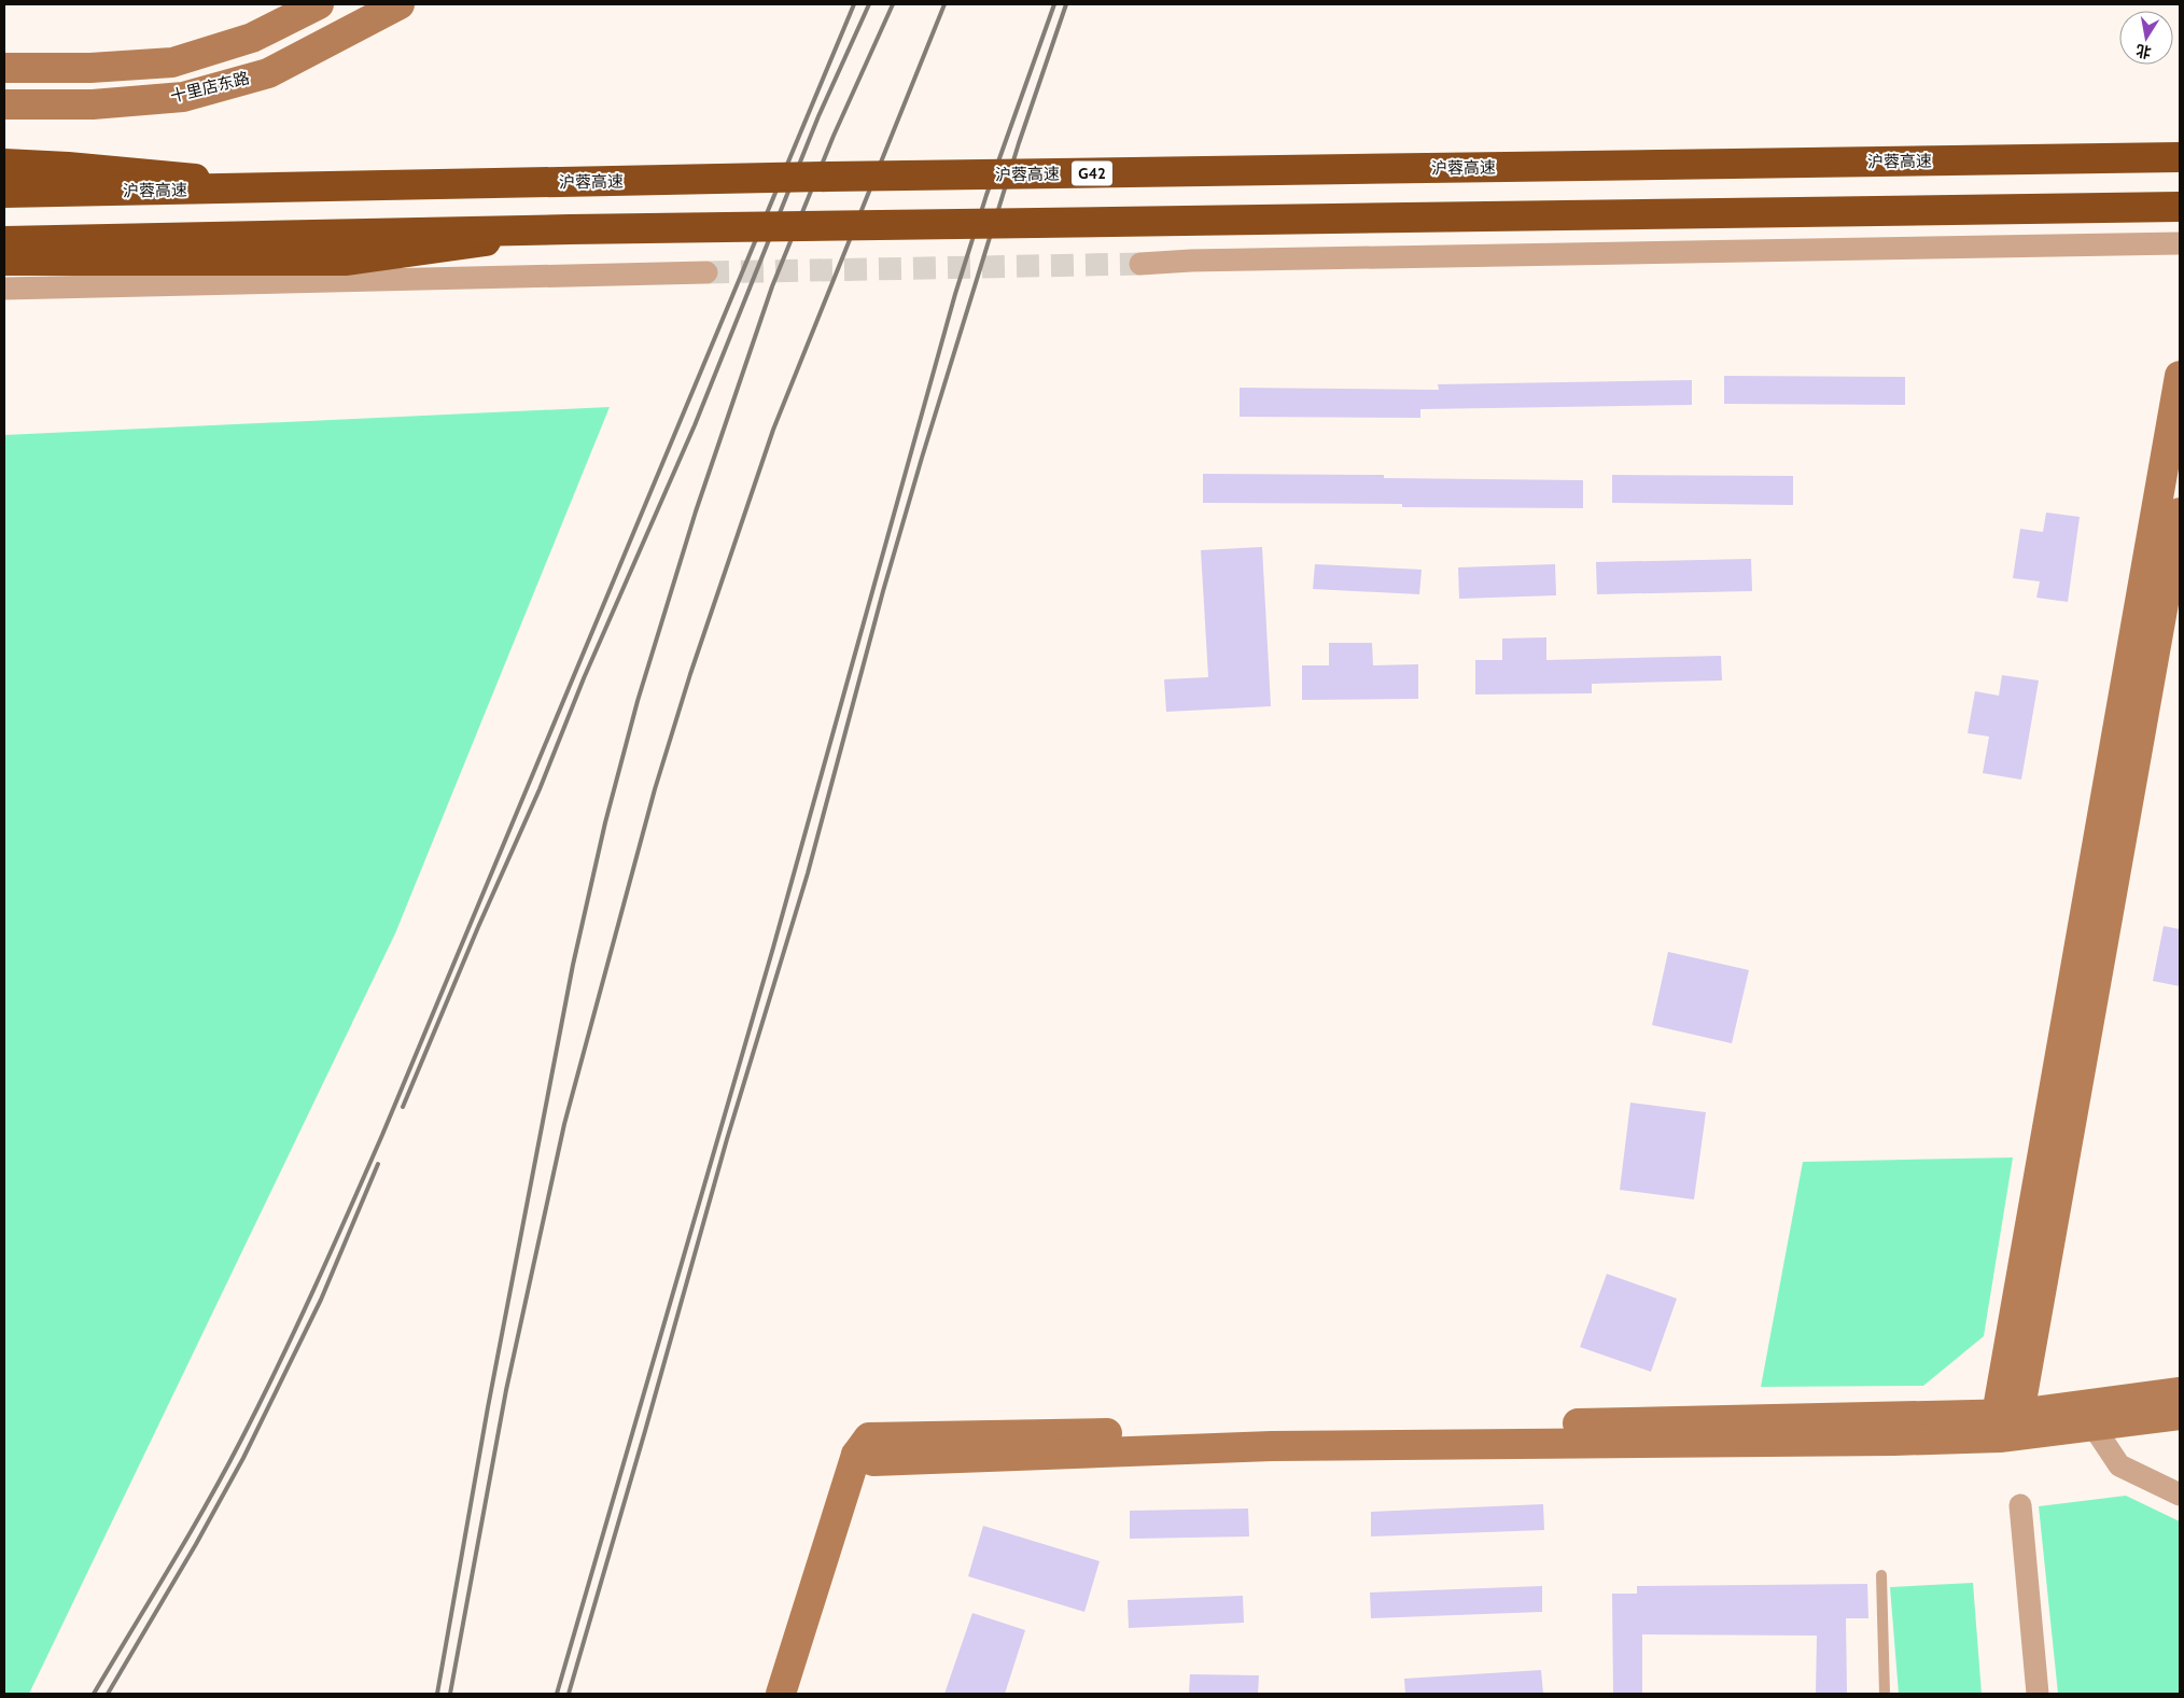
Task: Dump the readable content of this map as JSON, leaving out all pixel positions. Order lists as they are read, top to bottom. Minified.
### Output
{"streets":{"highway":["沪蓉高速","G42"],"street":["十里店东路"]},"north":"bottom"}
